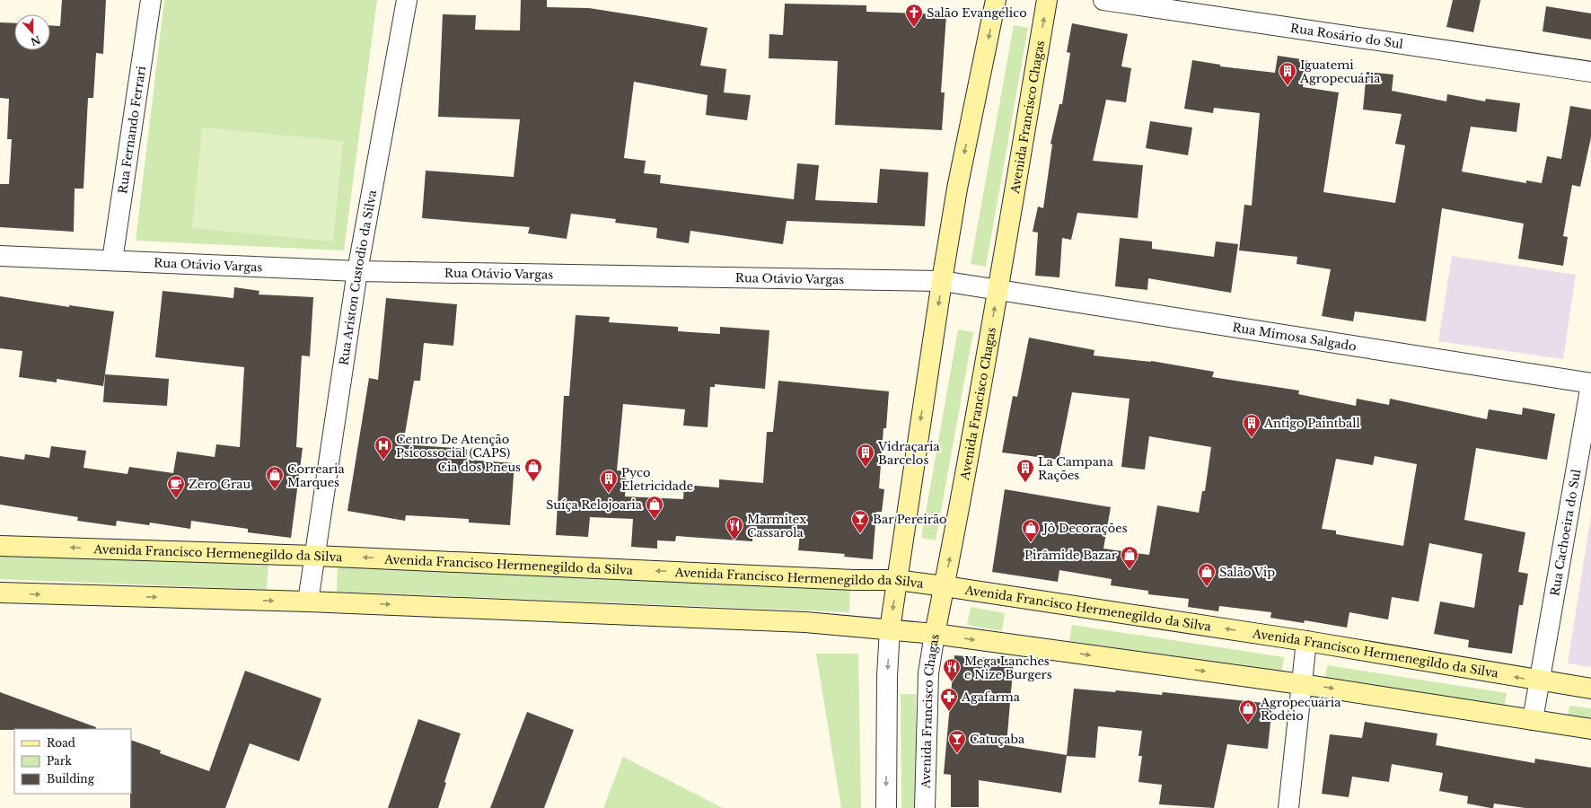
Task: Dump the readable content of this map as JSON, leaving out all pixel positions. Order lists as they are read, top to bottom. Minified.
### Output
{"streets":{"main road":["Avenida Francisco Chagas","Avenida Francisco Hermenegildo da Silva"],"street":["Rua Rosário do Sul","Rua Fernando Ferrari","Rua Otávio Vargas","Rua Ariston Custodio da Silva","Rua Mimosa Salgado","Rua Cachoeira do Sul"]},"crossings":[["Avenida Francisco Chagas","Rua Otávio Vargas"],["Avenida Francisco Chagas","Rua Mimosa Salgado"],["Avenida Francisco Chagas","Avenida Francisco Hermenegildo da Silva"],["Rua Fernando Ferrari","Rua Otávio Vargas"],["Rua Otávio Vargas","Rua Ariston Custodio da Silva"],["Rua Otávio Vargas","Rua Mimosa Salgado"],["Rua Ariston Custodio da Silva","Avenida Francisco Hermenegildo da Silva"],["Rua Mimosa Salgado","Rua Cachoeira do Sul"],["Rua Cachoeira do Sul","Avenida Francisco Hermenegildo da Silva"]],"places":{"church":["Salão Evangélico"],"building":["Iguatemi Agropecuária","Antigo Paintball","Vidraçaria Barcelos","La Campana Rações","Pyco Eletricidade"],"hospital":["Centro De Atenção Psicossocial (CAPS)"],"shop":["Cia dos Pneus","Correaria Marques","Suíça Relojoaria","Jô Decorações","Pirâmide Bazar","Salão Vip","Agropecuária Rodeio"],"cafe":["Zero Grau"],"bar":["Bar Pereirão","Catuçaba"],"restaurant":["Marmitex Cassarola","Mega Lanches e Nize Burgers"],"pharmacy":["Agafarma"]},"legend":["Road","Park","Building"],"north":"bottom"}
